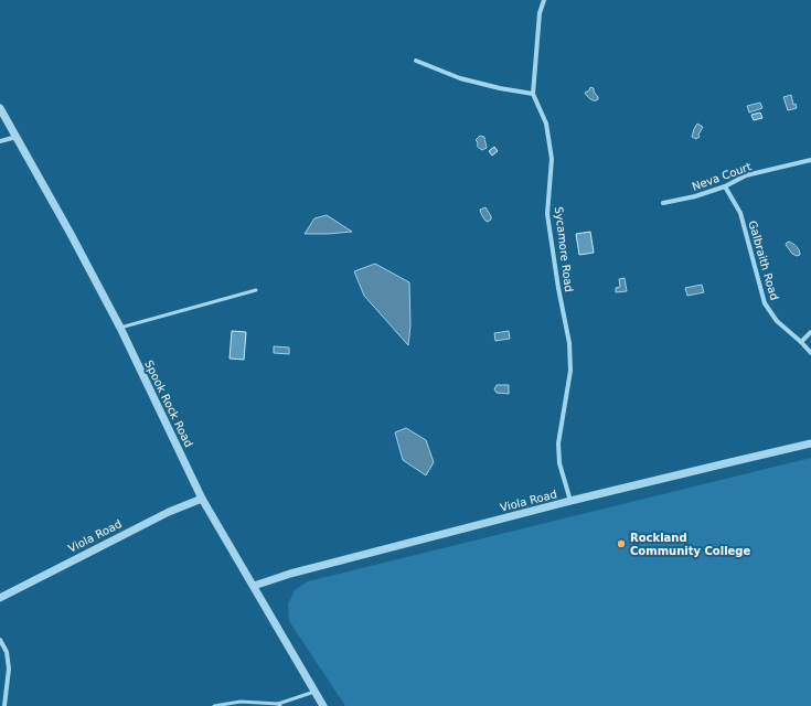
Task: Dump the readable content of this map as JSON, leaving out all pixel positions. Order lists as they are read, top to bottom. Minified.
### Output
{"streets":{"street":["Neva Court","Sycamore Road","Galbraith Road","Spook Rock Road","Viola Road"]},"crossings":[["Neva Court","Galbraith Road"],["Sycamore Road","Viola Road"],["Spook Rock Road","Viola Road"]],"places":["Rockland Community College"]}
